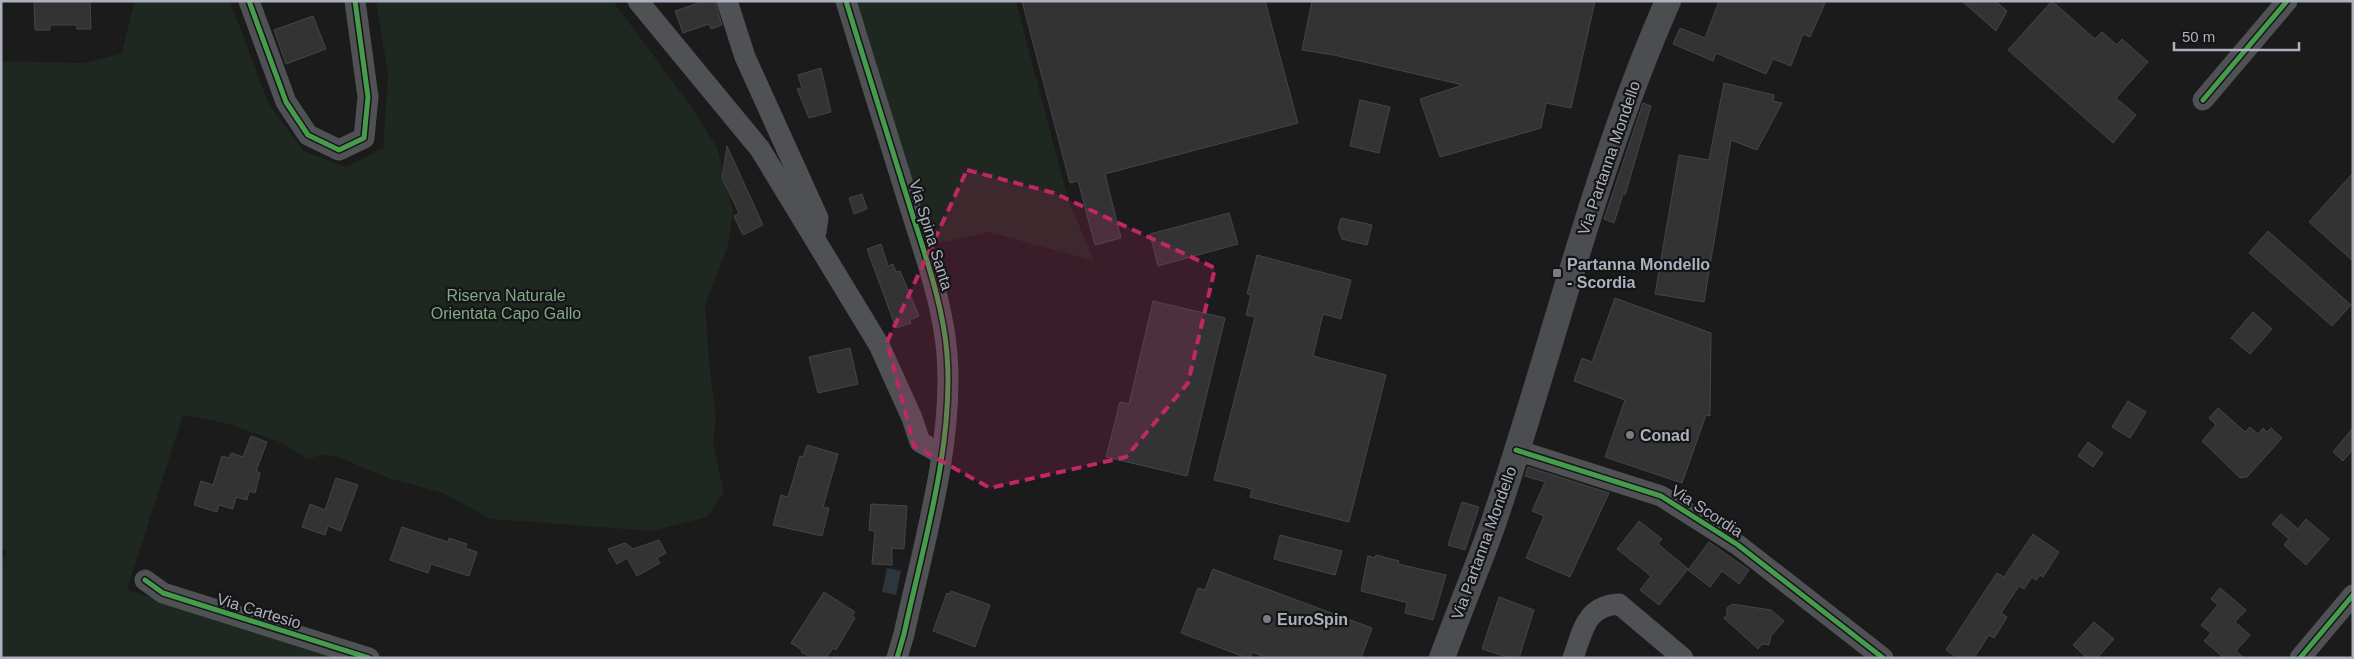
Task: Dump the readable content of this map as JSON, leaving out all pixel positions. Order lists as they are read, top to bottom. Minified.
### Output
{"streets":{"main road":["Via Partanna Mondello"],"street":["Via Spina Santa","Via Scordia","Via Cartesio"]},"crossings":[["Via Partanna Mondello","Via Scordia"]],"parks":["Riserva Naturale Orientata Capo Gallo"],"places":{"transit":["Partanna Mondello - Scordia"],"other":["Conad","EuroSpin"]},"scale_bar":"50 m"}
